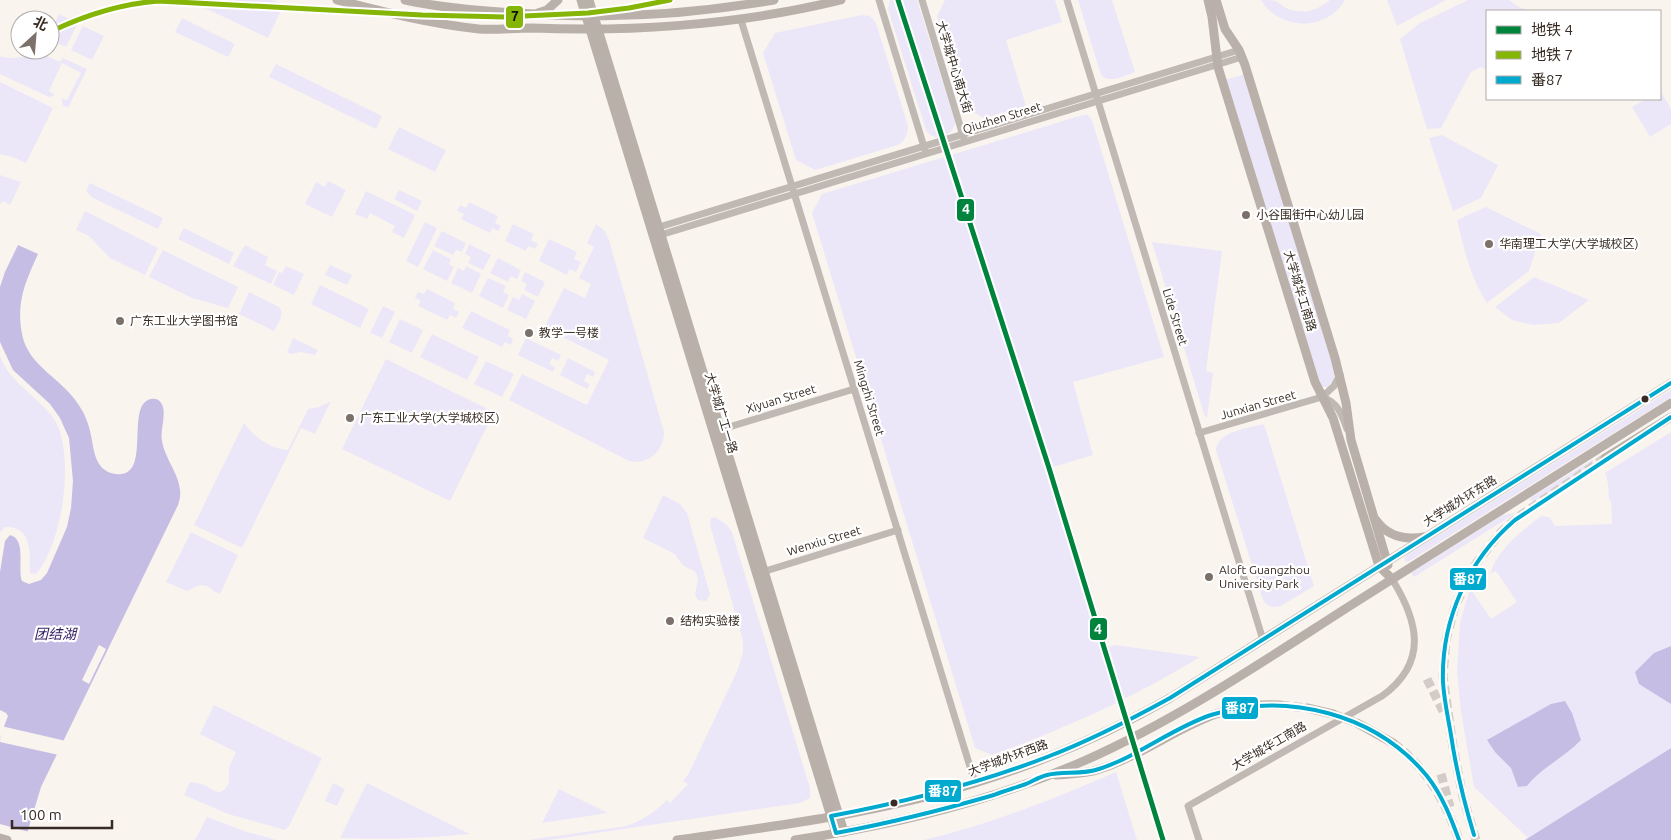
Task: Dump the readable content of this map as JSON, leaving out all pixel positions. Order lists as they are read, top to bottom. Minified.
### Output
{"streets":{"main road":["大学城华工南路","大学城广工一路","大学城外环东路","大学城外环西路"],"street":["大学城中心南大街","Qiuzhen Street","Lide Street","Mingzhi Street","Xiyuan Street","Junxian Street","Wenxiu Street"]},"crossings":[["大学城中心南大街","Qiuzhen Street"],["Qiuzhen Street","大学城华工南路"],["Qiuzhen Street","Lide Street"],["Qiuzhen Street","Mingzhi Street"],["Qiuzhen Street","大学城广工一路"],["大学城华工南路","Junxian Street"],["大学城华工南路","大学城外环东路"],["Lide Street","Junxian Street"],["Lide Street","大学城外环东路"],["Lide Street","大学城外环西路"],["Mingzhi Street","Xiyuan Street"],["Mingzhi Street","Wenxiu Street"],["Mingzhi Street","大学城外环西路"],["Xiyuan Street","大学城广工一路"],["大学城广工一路","Wenxiu Street"],["大学城广工一路","大学城外环西路"],["大学城外环东路","大学城外环西路"]],"water":["团结湖"],"places":["小谷围街中心幼儿园","华南理工大学(大学城校区)","广东工业大学图书馆","教学一号楼","广东工业大学(大学城校区)","Aloft Guangzhou University Park","结构实验楼"],"lines":["metro line 4","metro line 7","transit line 番87"],"legend":["地铁 4","地铁 7","番87"],"scale_bar":"100 m","north":"top right"}
